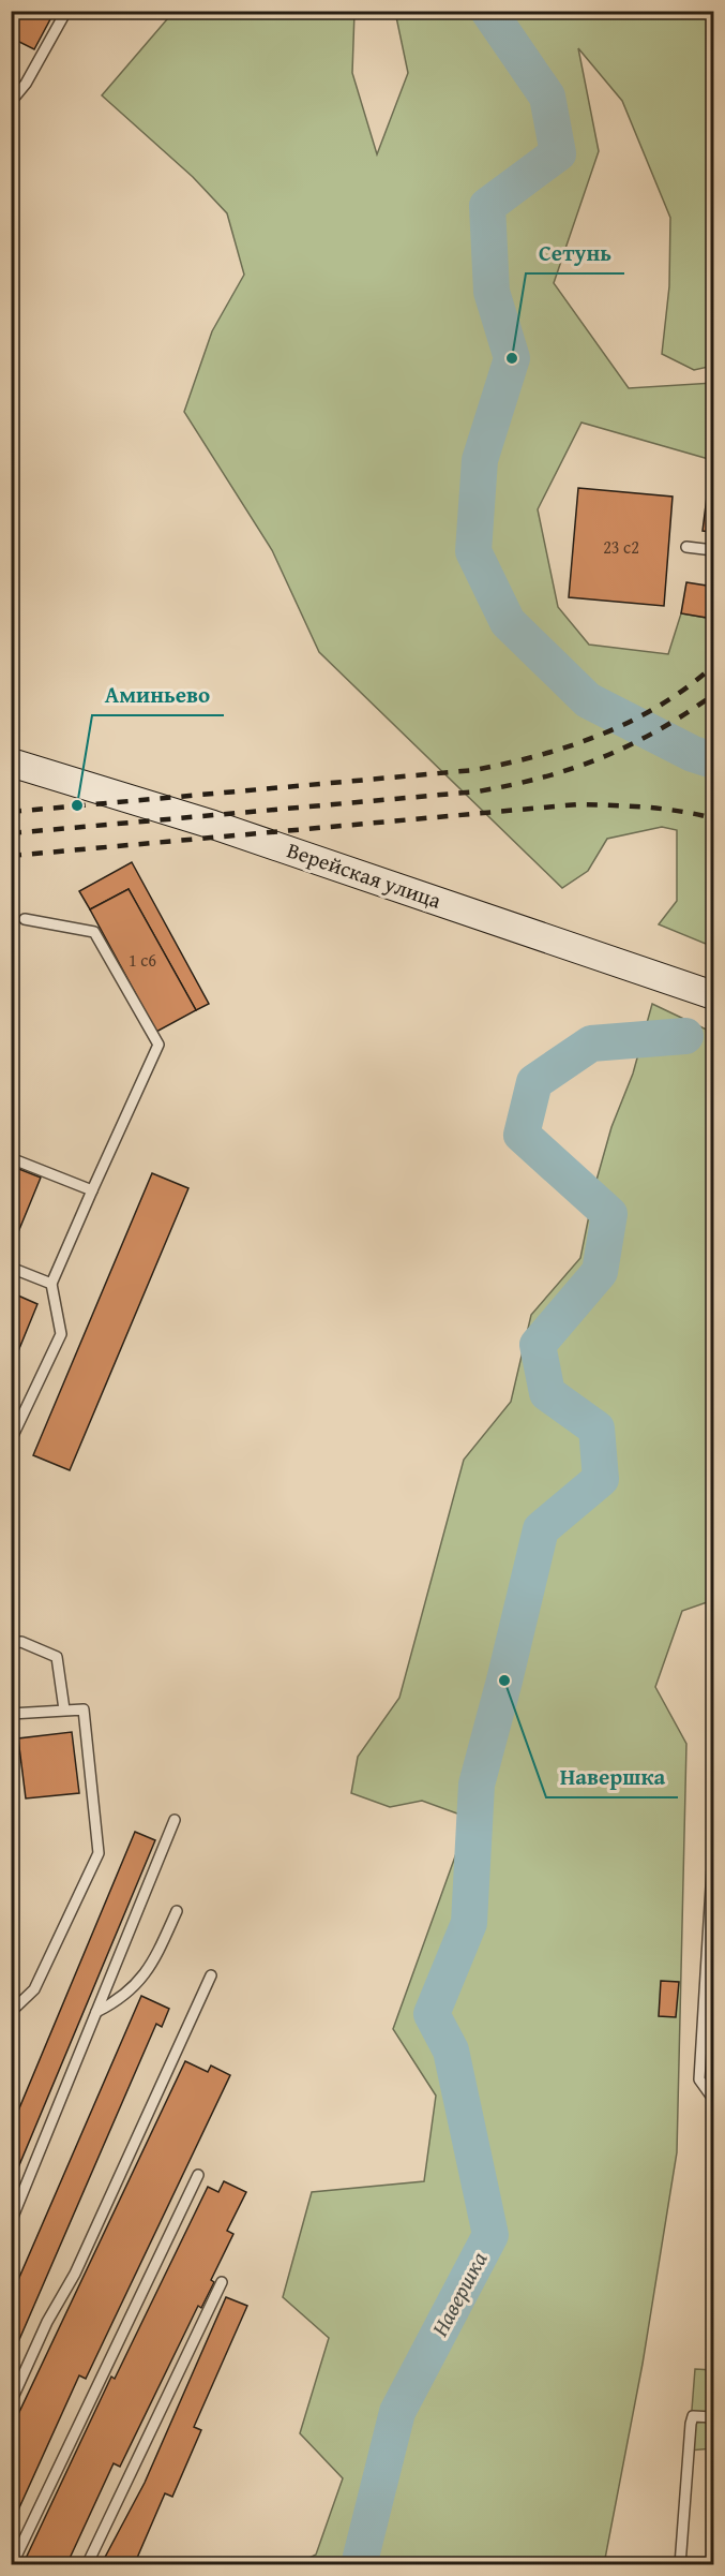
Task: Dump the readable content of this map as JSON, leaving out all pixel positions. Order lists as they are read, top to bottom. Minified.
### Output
{"streets":{"street":["Верейская улица"]},"water":["Навершка"],"places":["Сетунь","Аминьево","Навершка"],"house_numbers":["23 с2","1 с6"]}
